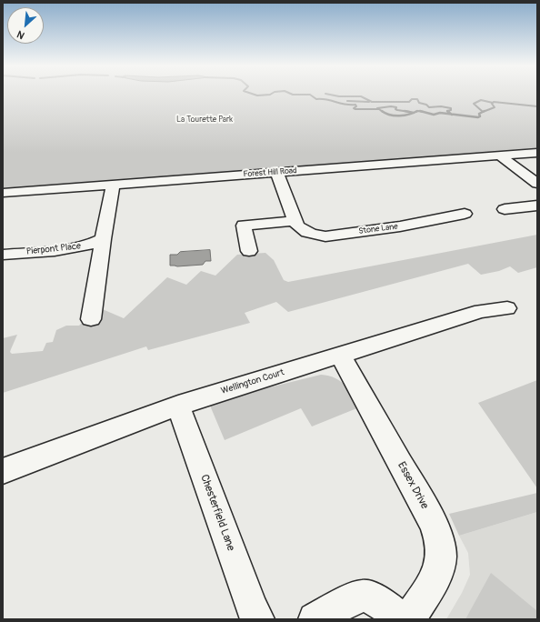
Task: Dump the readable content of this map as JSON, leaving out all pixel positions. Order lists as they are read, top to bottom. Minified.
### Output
{"streets":{"street":["Forest Hill Road","Stone Lane","Pierpont Place","Wellington Court","Essex Drive","Chesterfield Lane"]},"crossings":[["Forest Hill Road","Stone Lane"],["Wellington Court","Essex Drive"],["Wellington Court","Chesterfield Lane"]],"parks":["La Tourette Park"],"north":"bottom left"}
